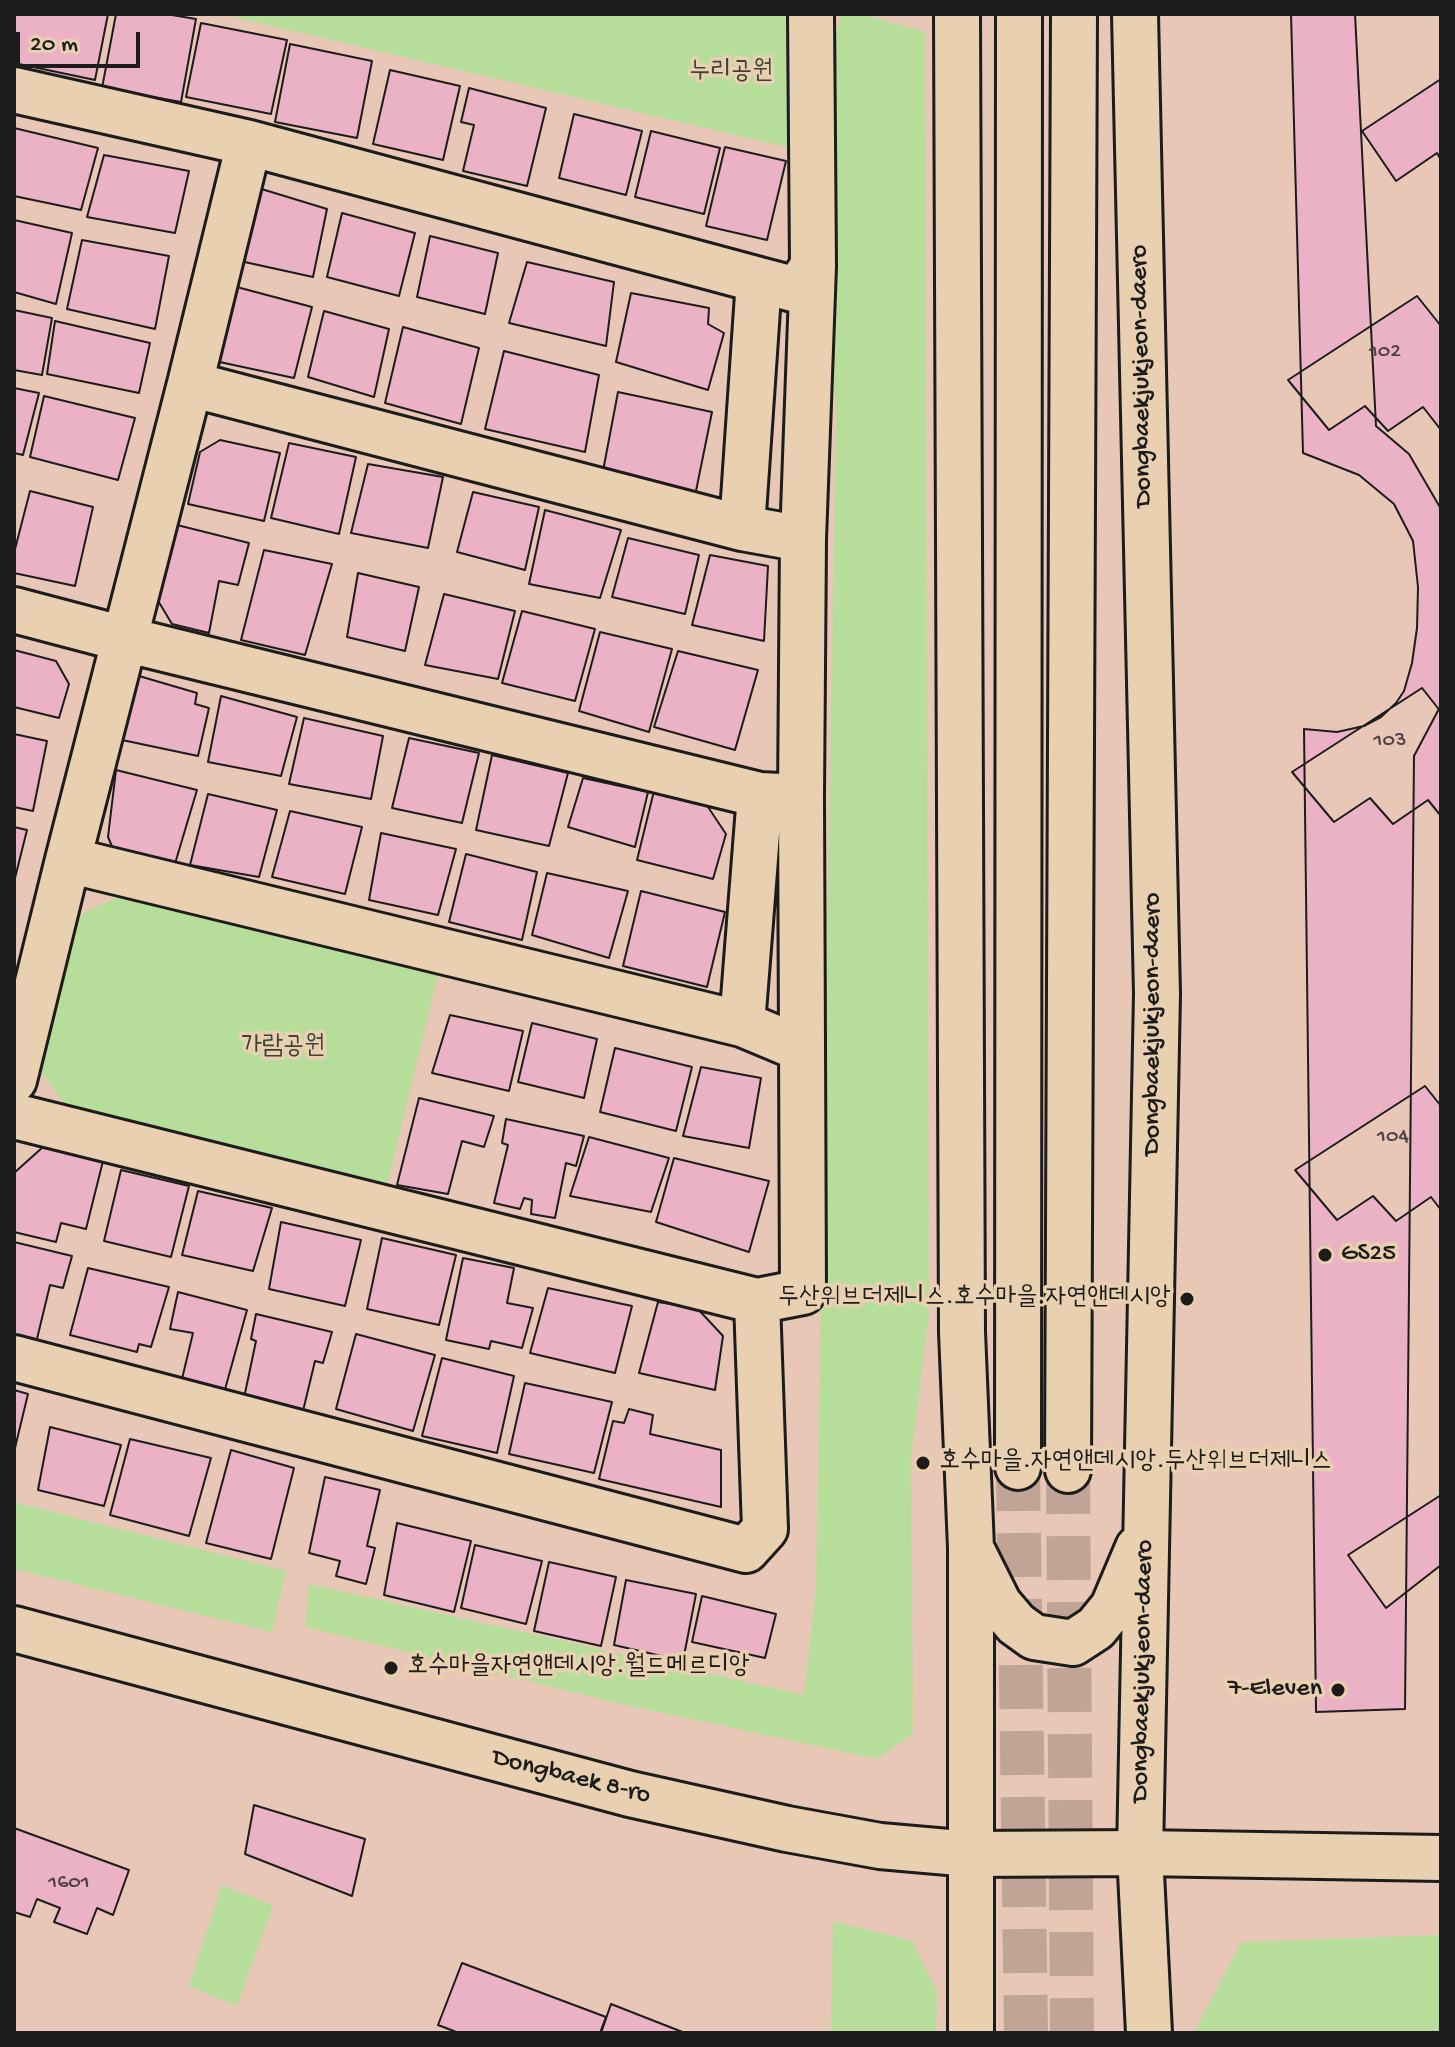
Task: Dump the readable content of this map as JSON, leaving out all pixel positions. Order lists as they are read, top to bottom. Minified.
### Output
{"streets":{"street":["Dongbaekjukjeon-daero","Dongbaek 8-ro"]},"crossings":[["Dongbaekjukjeon-daero","Dongbaek 8-ro"]],"parks":["누리공원","가람공원"],"places":["GS25","두산위브더제니스.호수마을.자연앤데시앙","호수마을.자연앤데시앙.두산위브더제니스","호수마을자연앤데시앙.월드메르디앙","7-Eleven"],"house_numbers":["102","103","104","1601"],"scale_bar":"20 m"}
